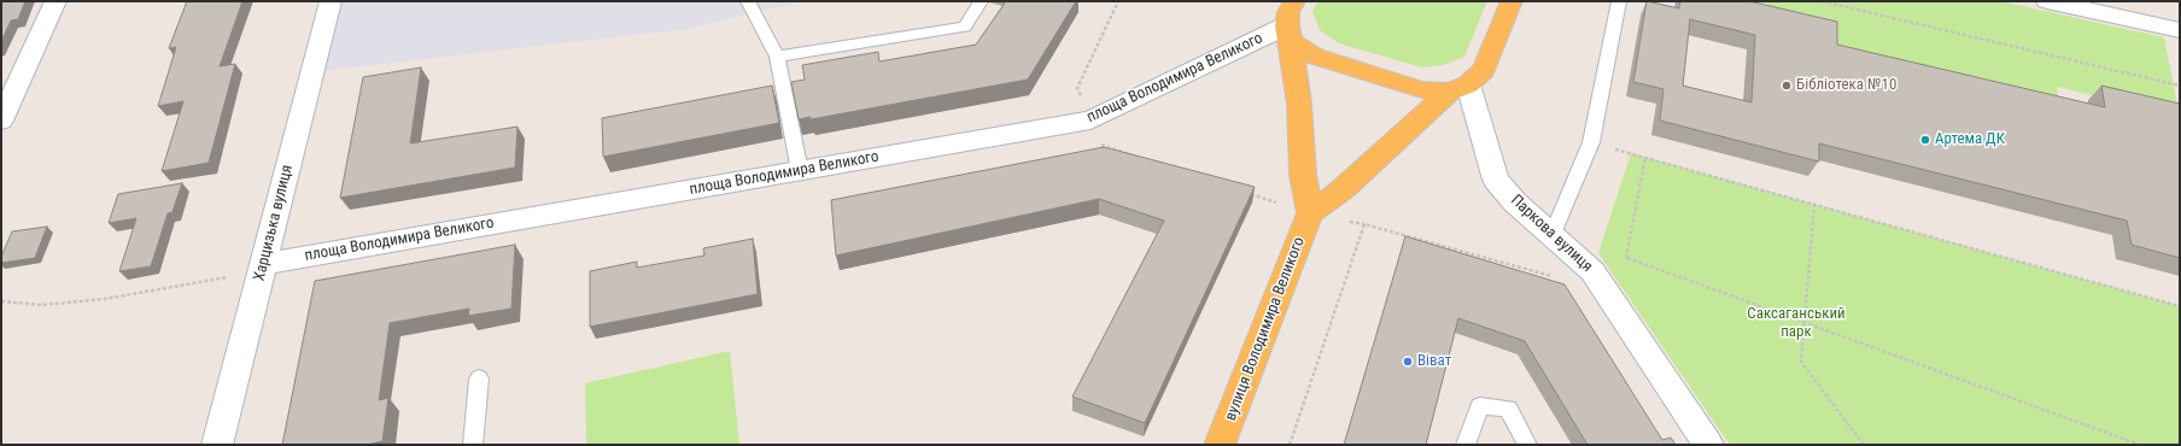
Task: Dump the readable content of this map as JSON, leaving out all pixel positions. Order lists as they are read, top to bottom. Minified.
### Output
{"streets":{"main road":["вулиця Володимира Великого"],"street":["площа Володимира Великого","Харцизька вулиця","Паркова вулиця"]},"crossings":[["площа Володимира Великого","Харцизька вулиця"]],"parks":["Саксаганський парк"],"places":["Бібліотека №10","Артема ДК","Віват"]}
